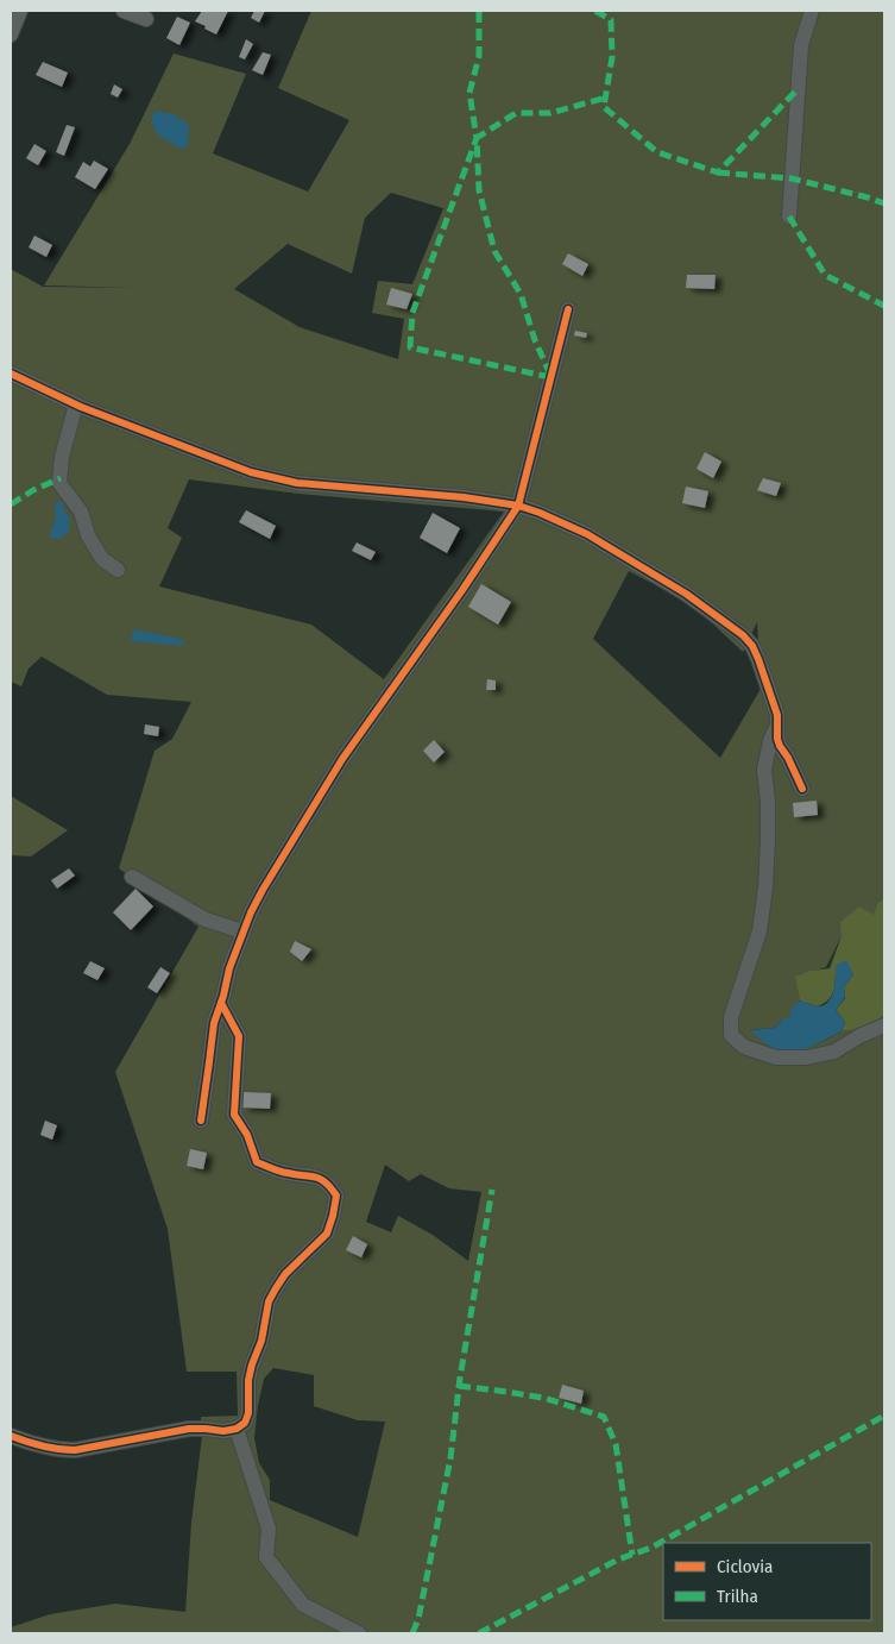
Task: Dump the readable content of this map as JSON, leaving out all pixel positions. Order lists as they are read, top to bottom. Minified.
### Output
{"legend":["Ciclovia","Trilha"]}
